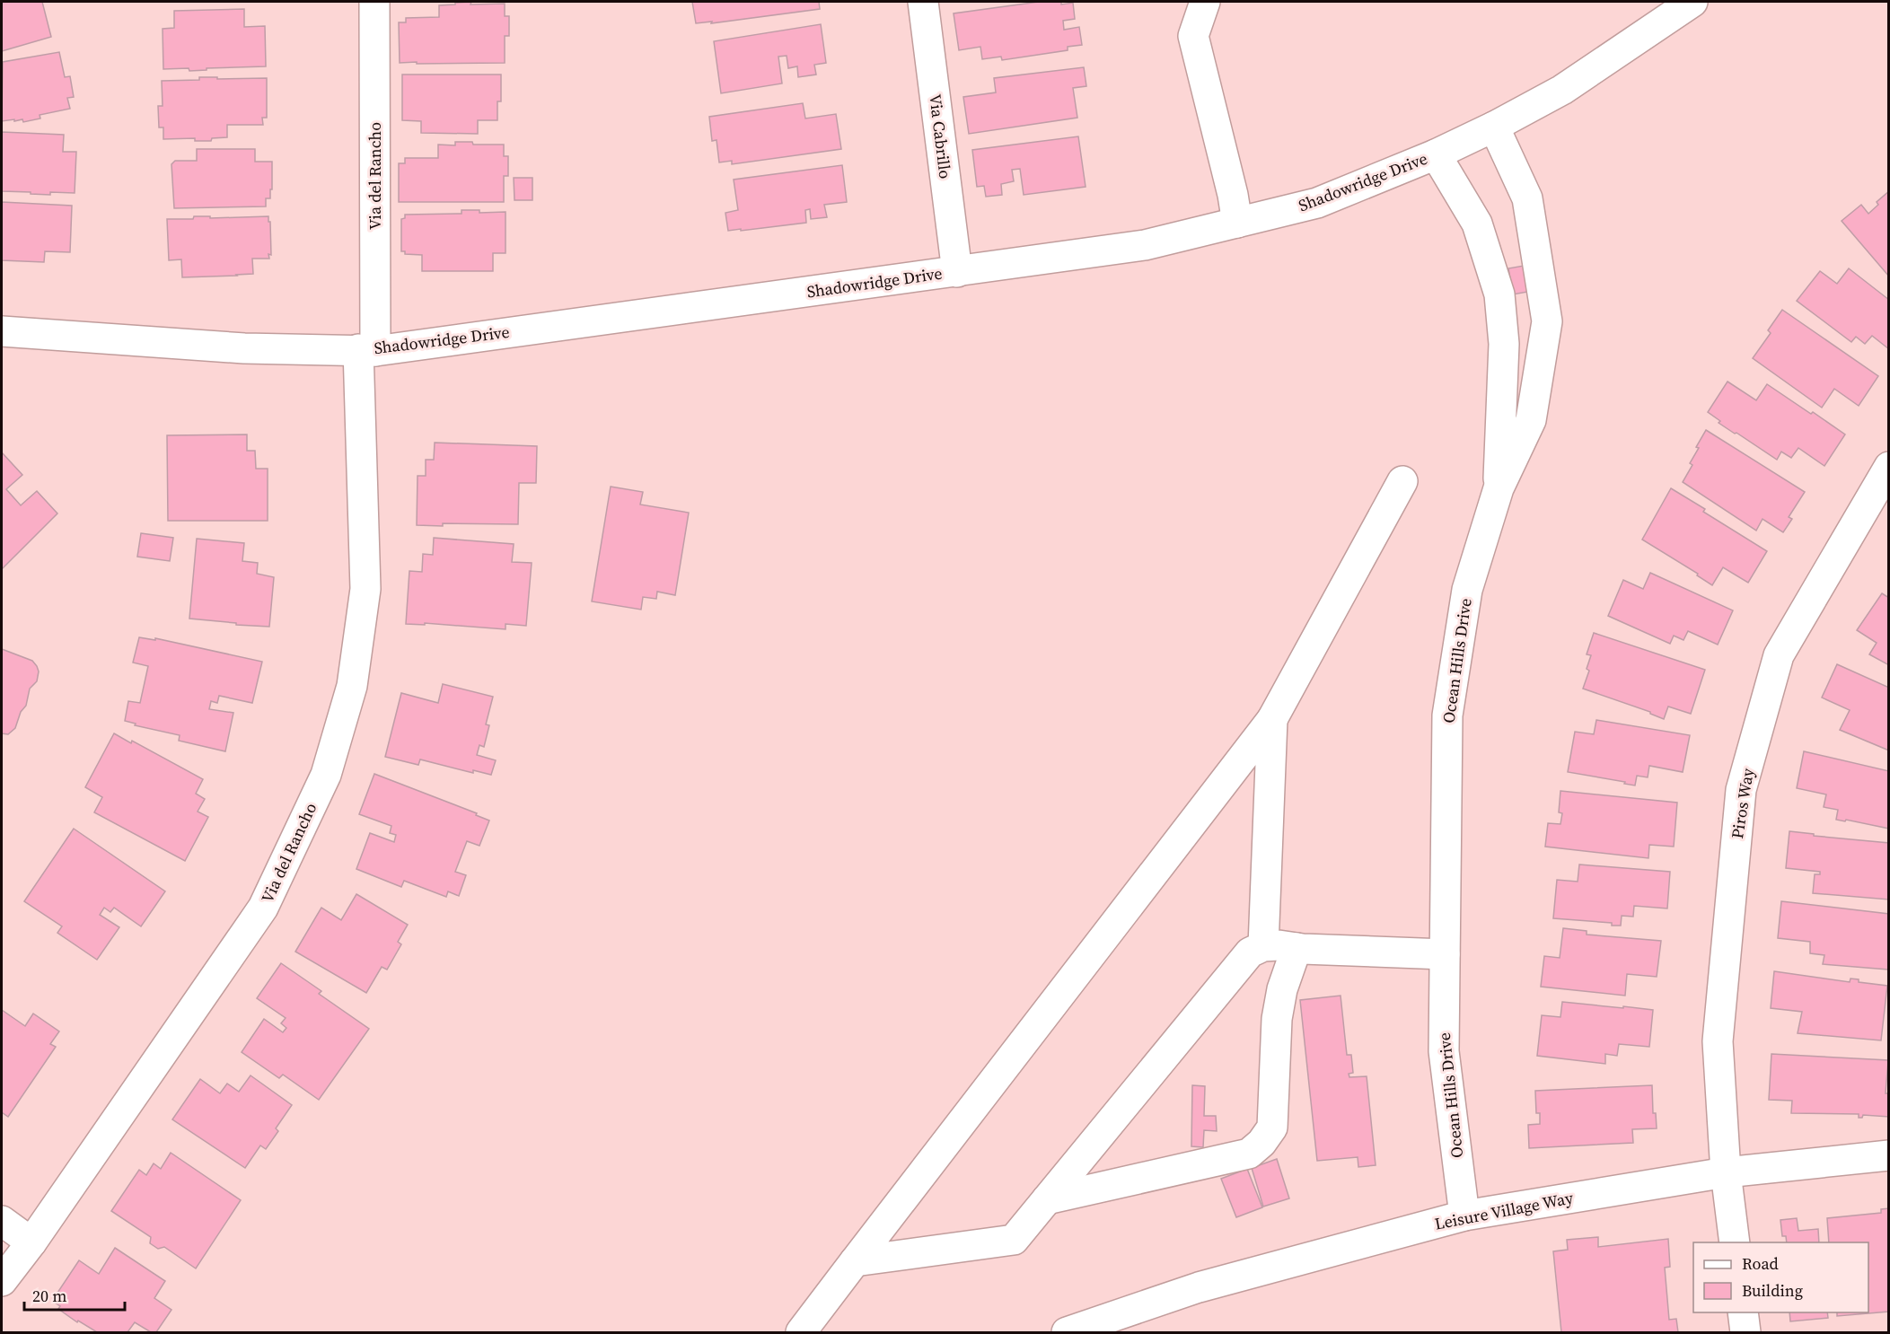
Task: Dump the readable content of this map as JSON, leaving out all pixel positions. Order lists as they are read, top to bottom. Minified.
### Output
{"streets":{"street":["Via Cabrillo","Via del Rancho","Shadowridge Drive","Ocean Hills Drive","Piros Way","Leisure Village Way"]},"crossings":[["Via Cabrillo","Shadowridge Drive"],["Via del Rancho","Shadowridge Drive"],["Shadowridge Drive","Ocean Hills Drive"],["Ocean Hills Drive","Leisure Village Way"],["Piros Way","Leisure Village Way"]],"legend":["Road","Building"],"scale_bar":"20 m"}
